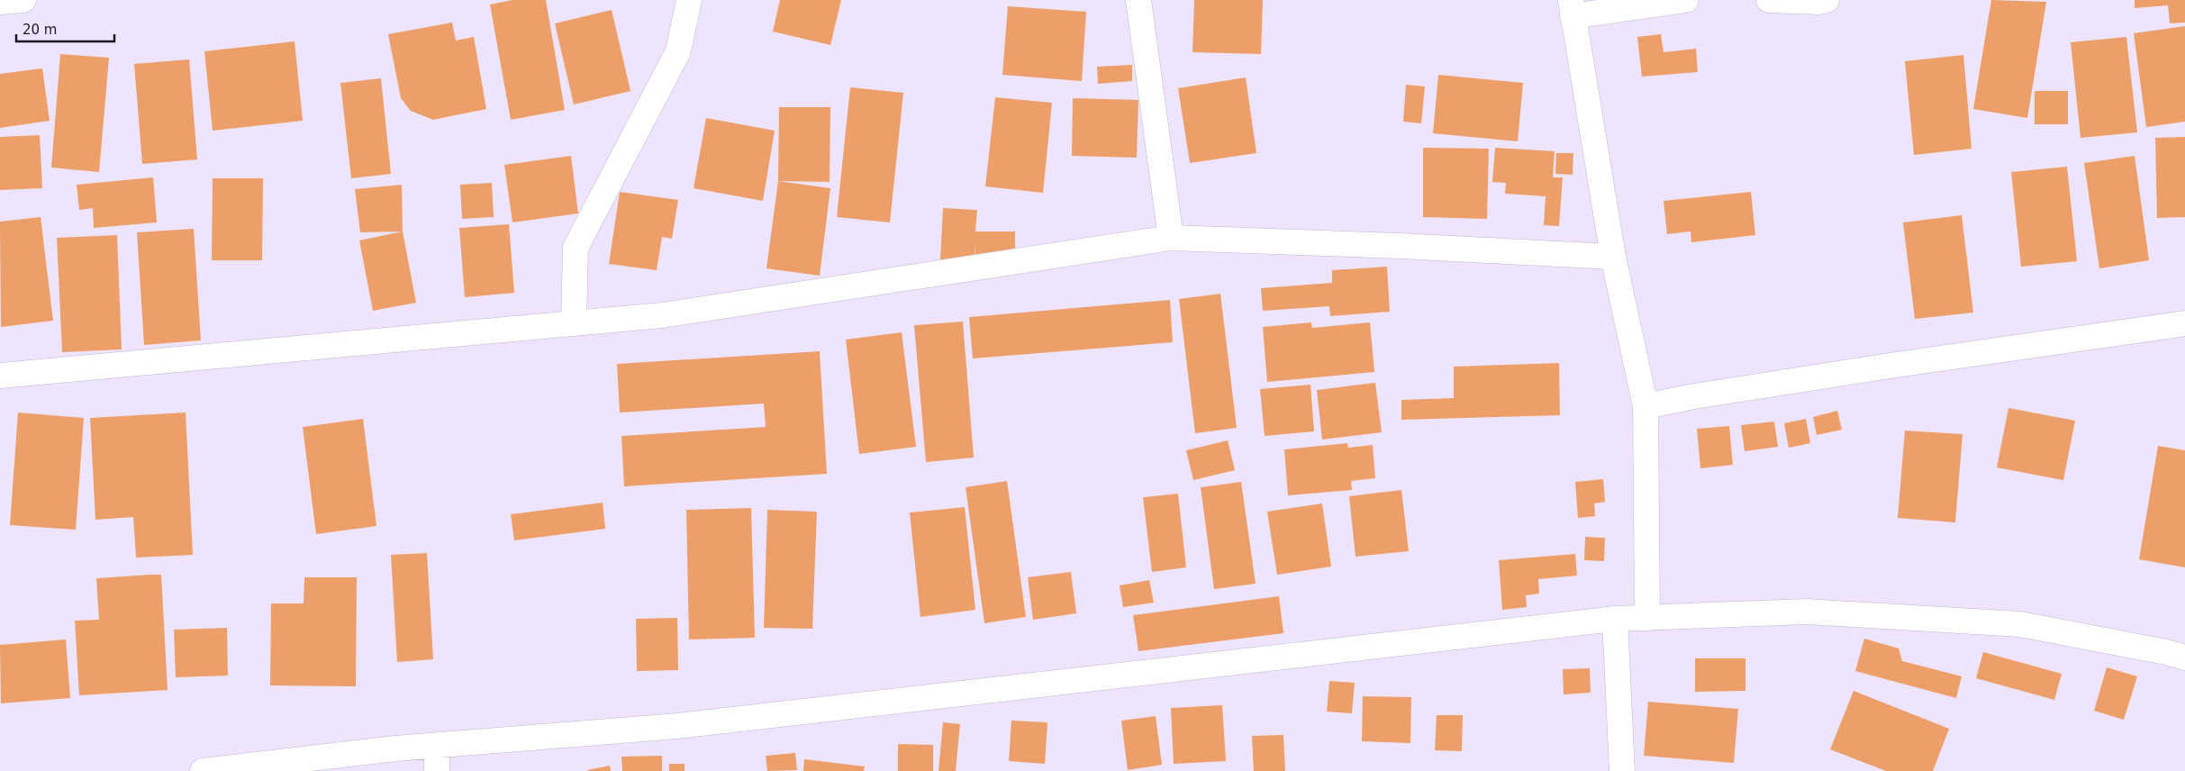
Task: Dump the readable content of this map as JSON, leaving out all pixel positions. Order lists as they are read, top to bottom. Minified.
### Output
{"scale_bar":"20 m"}
